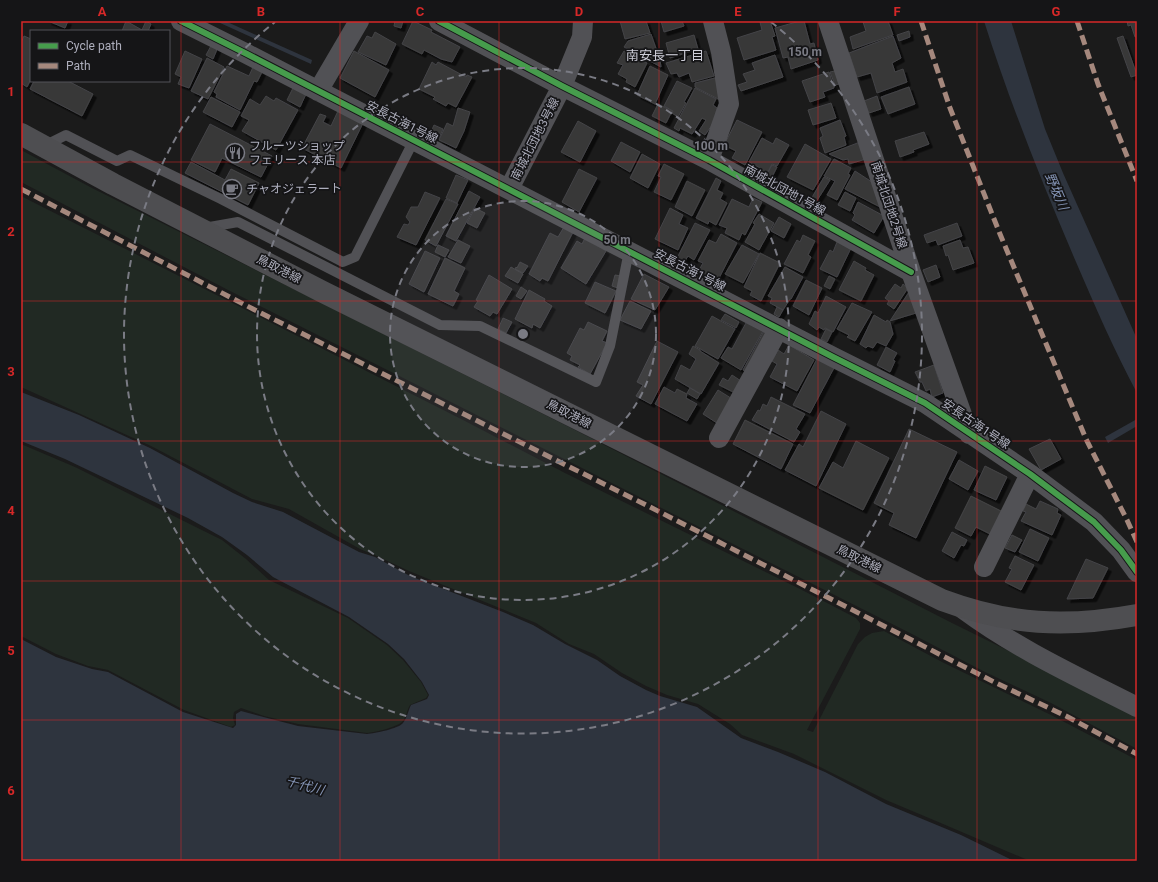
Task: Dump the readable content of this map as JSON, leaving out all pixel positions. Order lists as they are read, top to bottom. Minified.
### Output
{"streets":{"main road":["鳥取港線"],"street":["安長古海1号線","南城北団地3号線","南城北団地1号線","南城北団地2号線"]},"crossings":[["安長古海1号線","南城北団地3号線"],["安長古海1号線","南城北団地2号線"],["南城北団地3号線","南城北団地1号線"],["南城北団地1号線","南城北団地2号線"]],"districts":["南安長一丁目"],"water":["野坂川","千代川"],"places":{"restaurant":["フルーツショップ フェリース 本店"],"cafe":["チャオジェラート"]},"legend":["Cycle path","Path"],"grid":{"columns":["A","B","C","D","E","F","G"],"rows":["1","2","3","4","5","6"]},"rings":["150 m","100 m","50 m"]}
